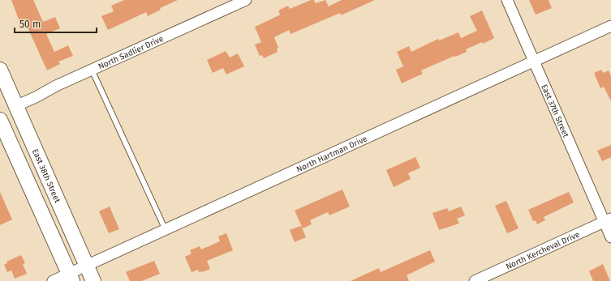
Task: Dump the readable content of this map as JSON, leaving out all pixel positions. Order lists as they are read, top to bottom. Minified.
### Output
{"streets":{"main road":["East 38th Street"],"street":["North Sadlier Drive","East 37th Street","North Hartman Drive","North Kercheval Drive"]},"crossings":[["North Sadlier Drive","East 38th Street"],["East 37th Street","North Hartman Drive"],["East 37th Street","North Kercheval Drive"],["North Hartman Drive","East 38th Street"]],"scale_bar":"50 m"}
